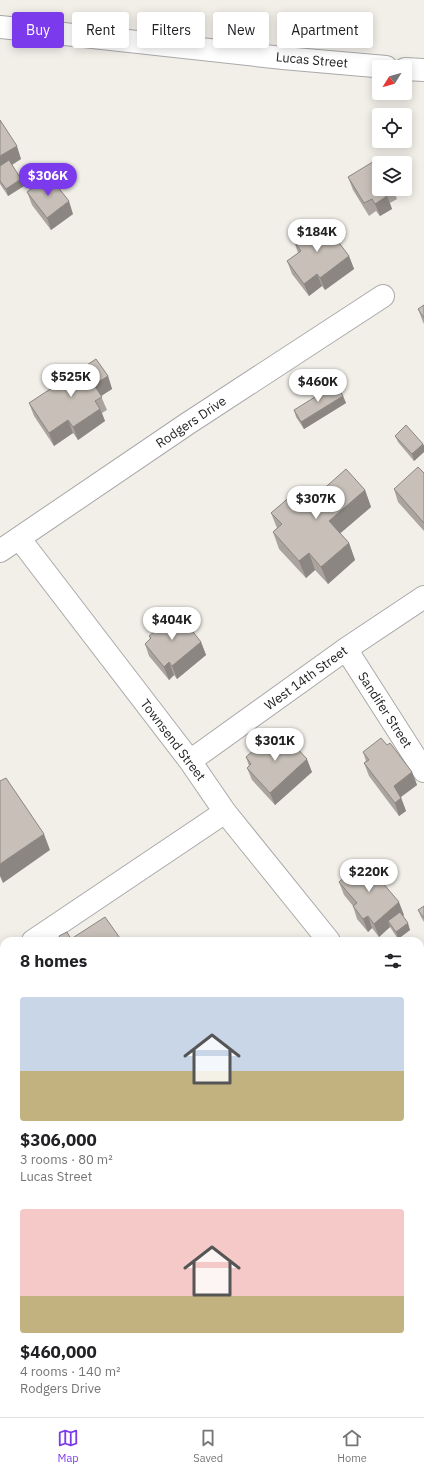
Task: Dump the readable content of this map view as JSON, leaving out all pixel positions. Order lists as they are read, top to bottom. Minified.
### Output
{"streets":{"street":["Lucas Street","Rodgers Drive","West 14th Street","Sandifer Street","Townsend Street"]},"crossings":[["Rodgers Drive","Townsend Street"],["West 14th Street","Sandifer Street"],["West 14th Street","Townsend Street"]],"north":"bottom left","page":{"chip":["Buy","Rent","Filters","New","Apartment"],"price":["$306K","$184K","$525K","$460K","$307K","$404K","$301K","$220K"],"heading":"8 homes","list":[{"name":"$306,000","note":"3 rooms · 80 m² · Lucas Street"},{"name":"$460,000","note":"4 rooms · 140 m² · Rodgers Drive"}],"tabs":["Map","Saved","Home"]}}
